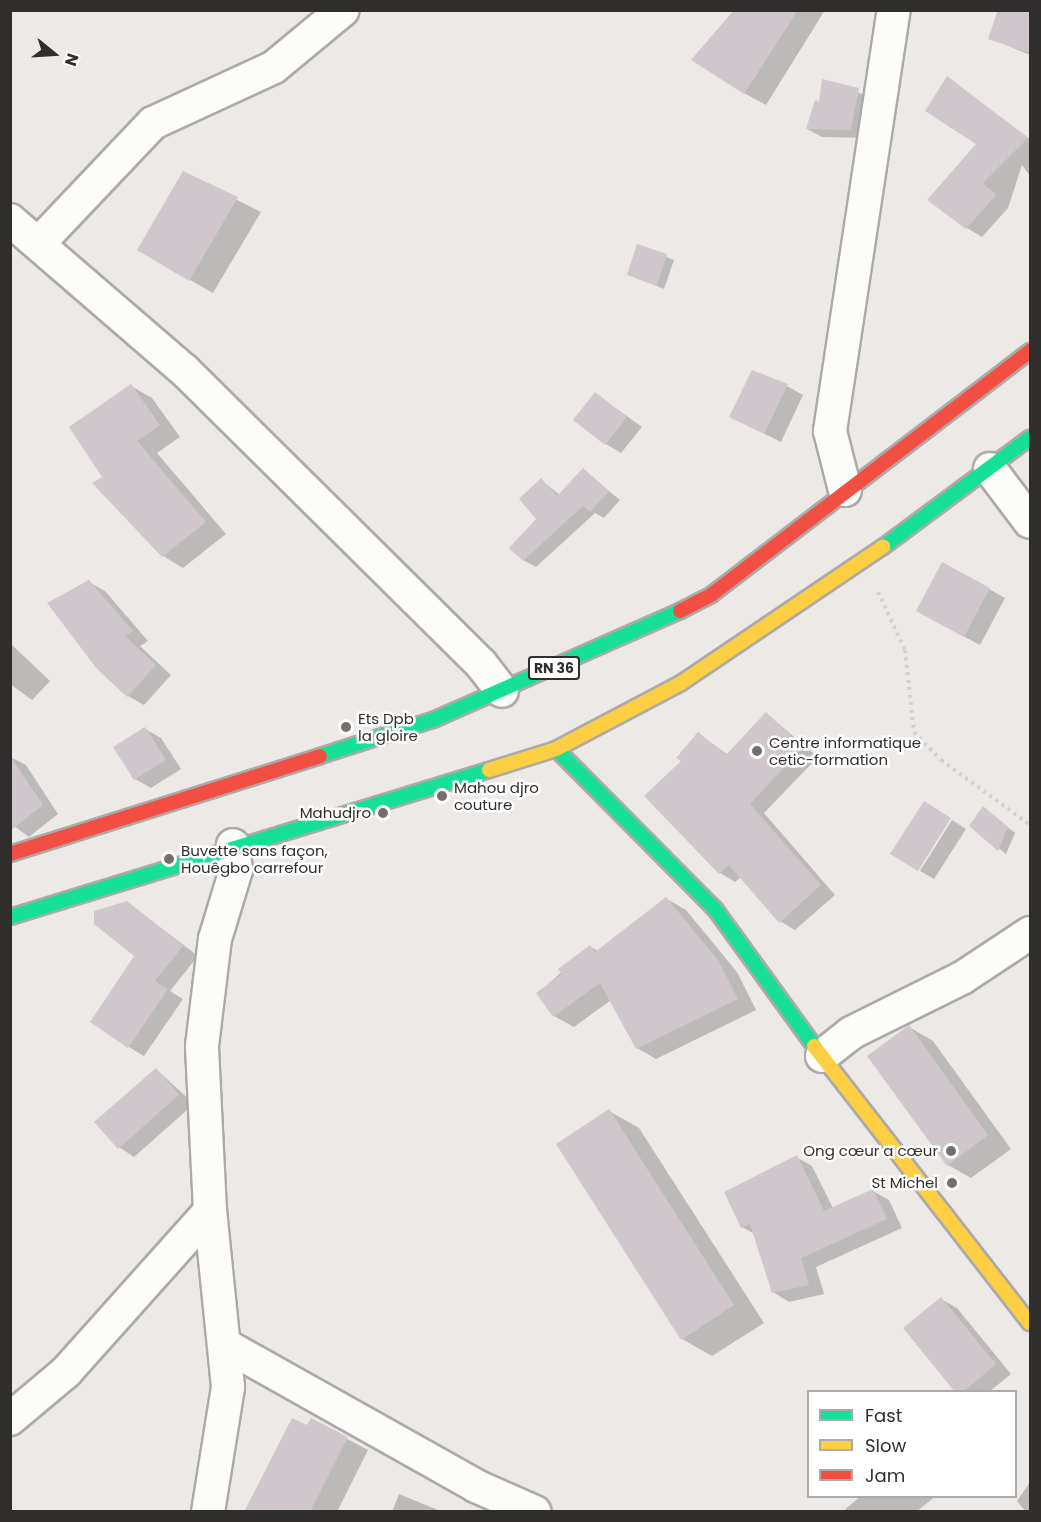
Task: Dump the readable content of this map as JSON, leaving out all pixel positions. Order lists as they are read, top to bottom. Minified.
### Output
{"streets":{"main road":["RN 36"]},"places":["Ets Dpb la gloire","Centre informatique cetic-formation","Mahou djro couture","Mahudjro","Buvette sans façon, Houêgbo carrefour","Ong cœur a cœur","St Michel"],"legend":["Fast","Slow","Jam"],"north":"right"}
